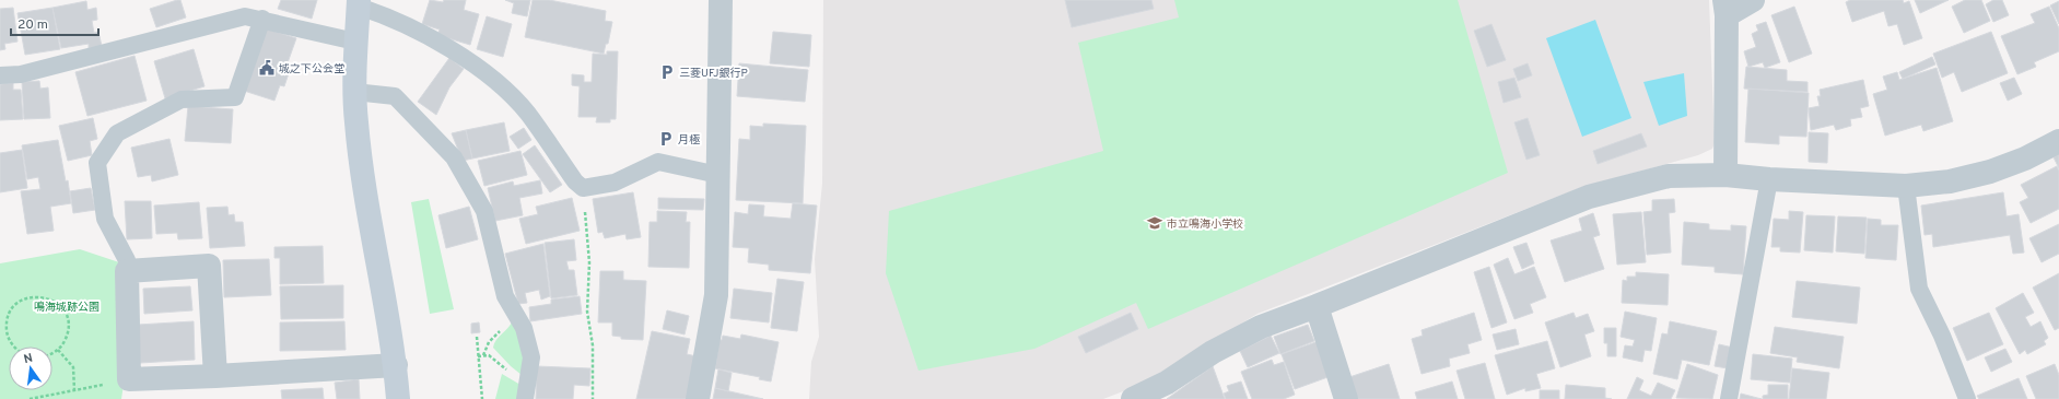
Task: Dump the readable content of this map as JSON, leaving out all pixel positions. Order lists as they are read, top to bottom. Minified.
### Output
{"parks":["鳴海城跡公園"],"places":{"public building":["城之下公会堂"],"parking":["三菱UFJ銀行P","月極"],"school or university":["市立鳴海小学校"]},"scale_bar":"20 m","north":"top"}
